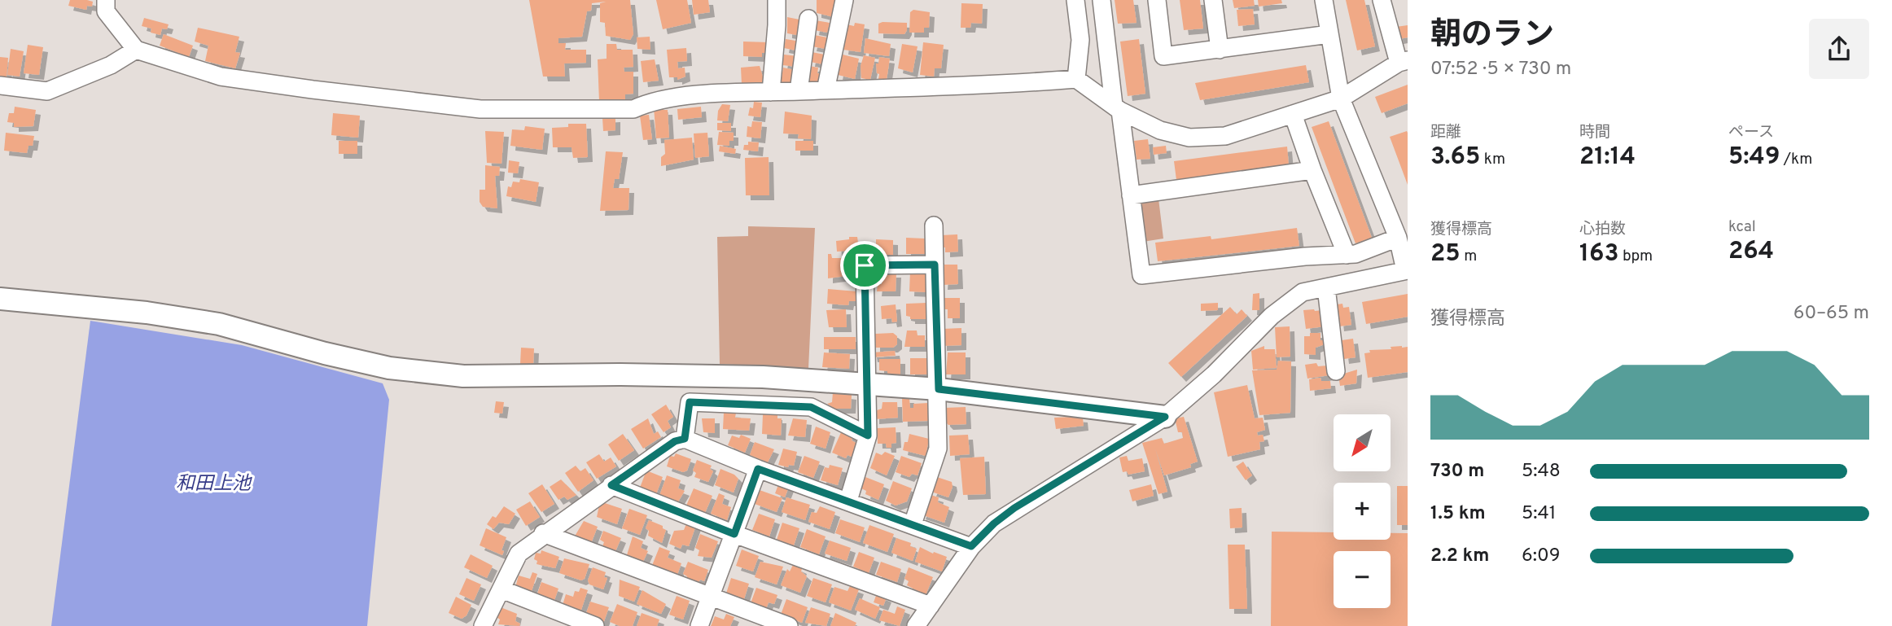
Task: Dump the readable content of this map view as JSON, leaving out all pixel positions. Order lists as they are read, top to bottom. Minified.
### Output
{"water":["和田上池"],"north":"bottom left","page":{"heading":["朝のラン","07:52 · 5 × 730 m"],"stats":[["距離","3.65 km"],["時間","21:14"],["ペース","5:49 /km"],["獲得標高","25 m"],["心拍数","163 bpm"],["kcal","264"]],"chart":["獲得標高","60–65 m"],"map_buttons":["+","−"],"list":[{"name":"730 m","note":"5:48"},{"name":"1.5 km","note":"5:41"},{"name":"2.2 km","note":"6:09"}]}}
